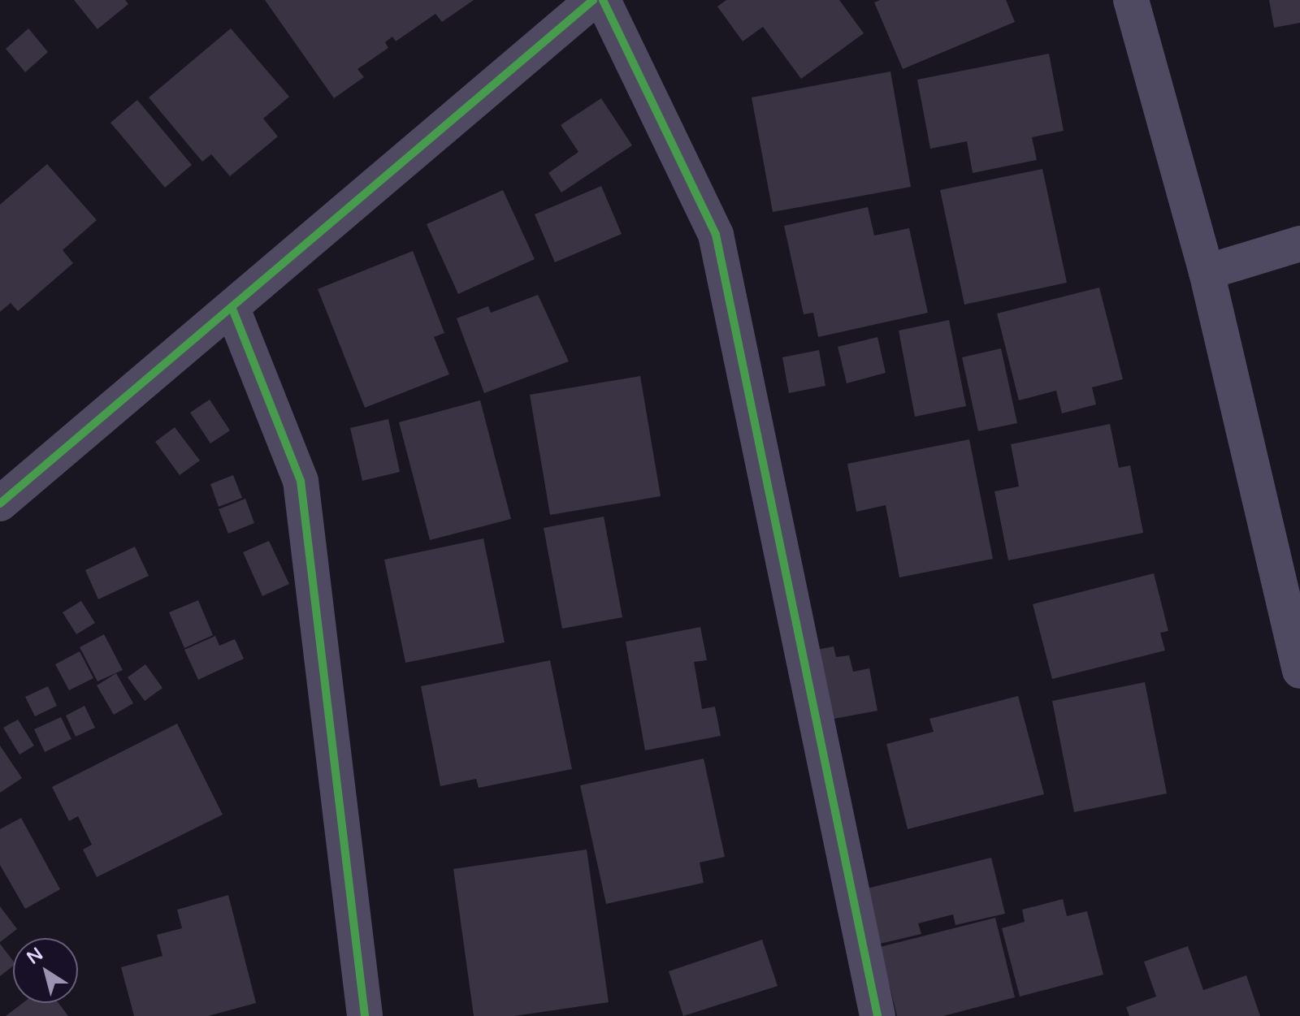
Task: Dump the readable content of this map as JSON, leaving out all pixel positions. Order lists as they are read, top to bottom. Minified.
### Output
{"north":"top left"}
